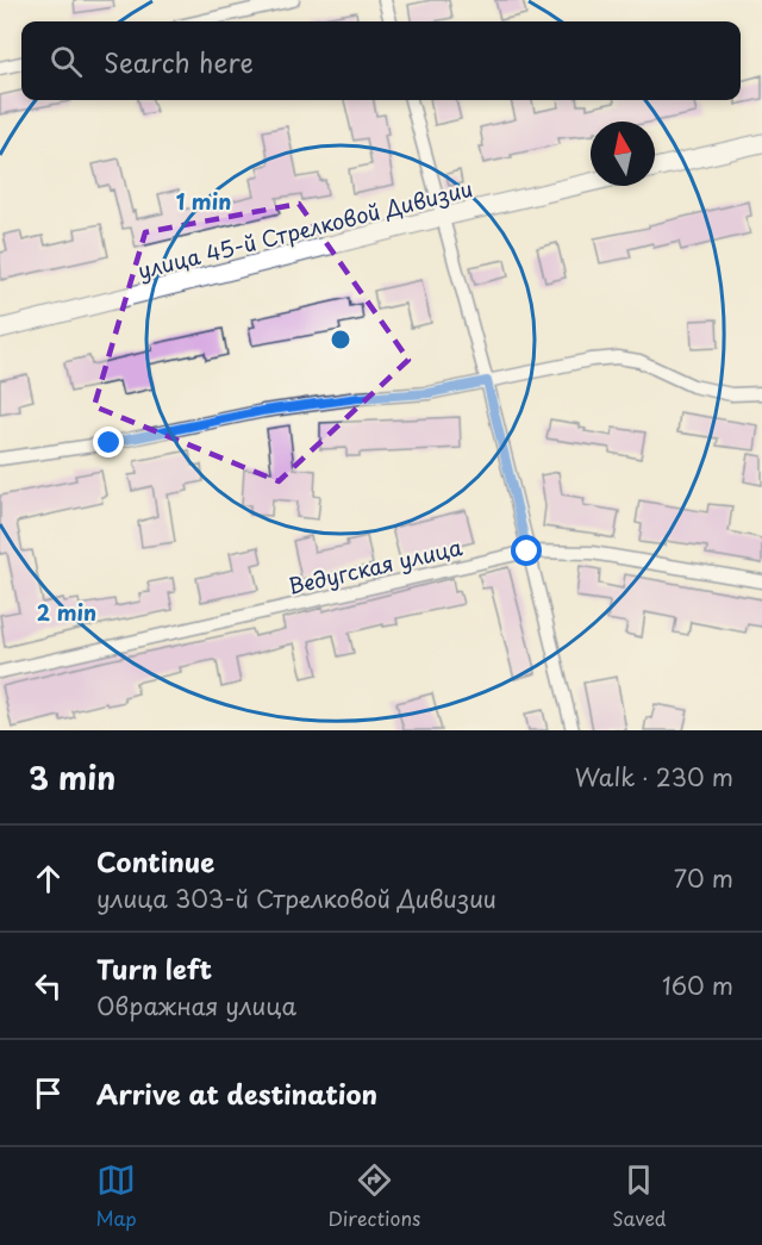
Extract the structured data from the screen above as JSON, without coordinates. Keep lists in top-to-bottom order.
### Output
{
  "streets": {
    "main road": ["улица 45-й Стрелковой Дивизии"],
    "street": ["Ведугская улица"]
  },
  "north": "top",
  "page": {
    "search": "Search here",
    "heading": ["3 min", "Walk · 230 m"],
    "list": [
      ["Continue", "улица 303-й Стрелковой Дивизии", "70 m"],
      ["Turn left", "Овражная улица", "160 m"],
      "Arrive at destination"
    ],
    "nav": ["Map", "Directions", "Saved"]
  },
  "rings": ["1 min", "2 min"]
}
